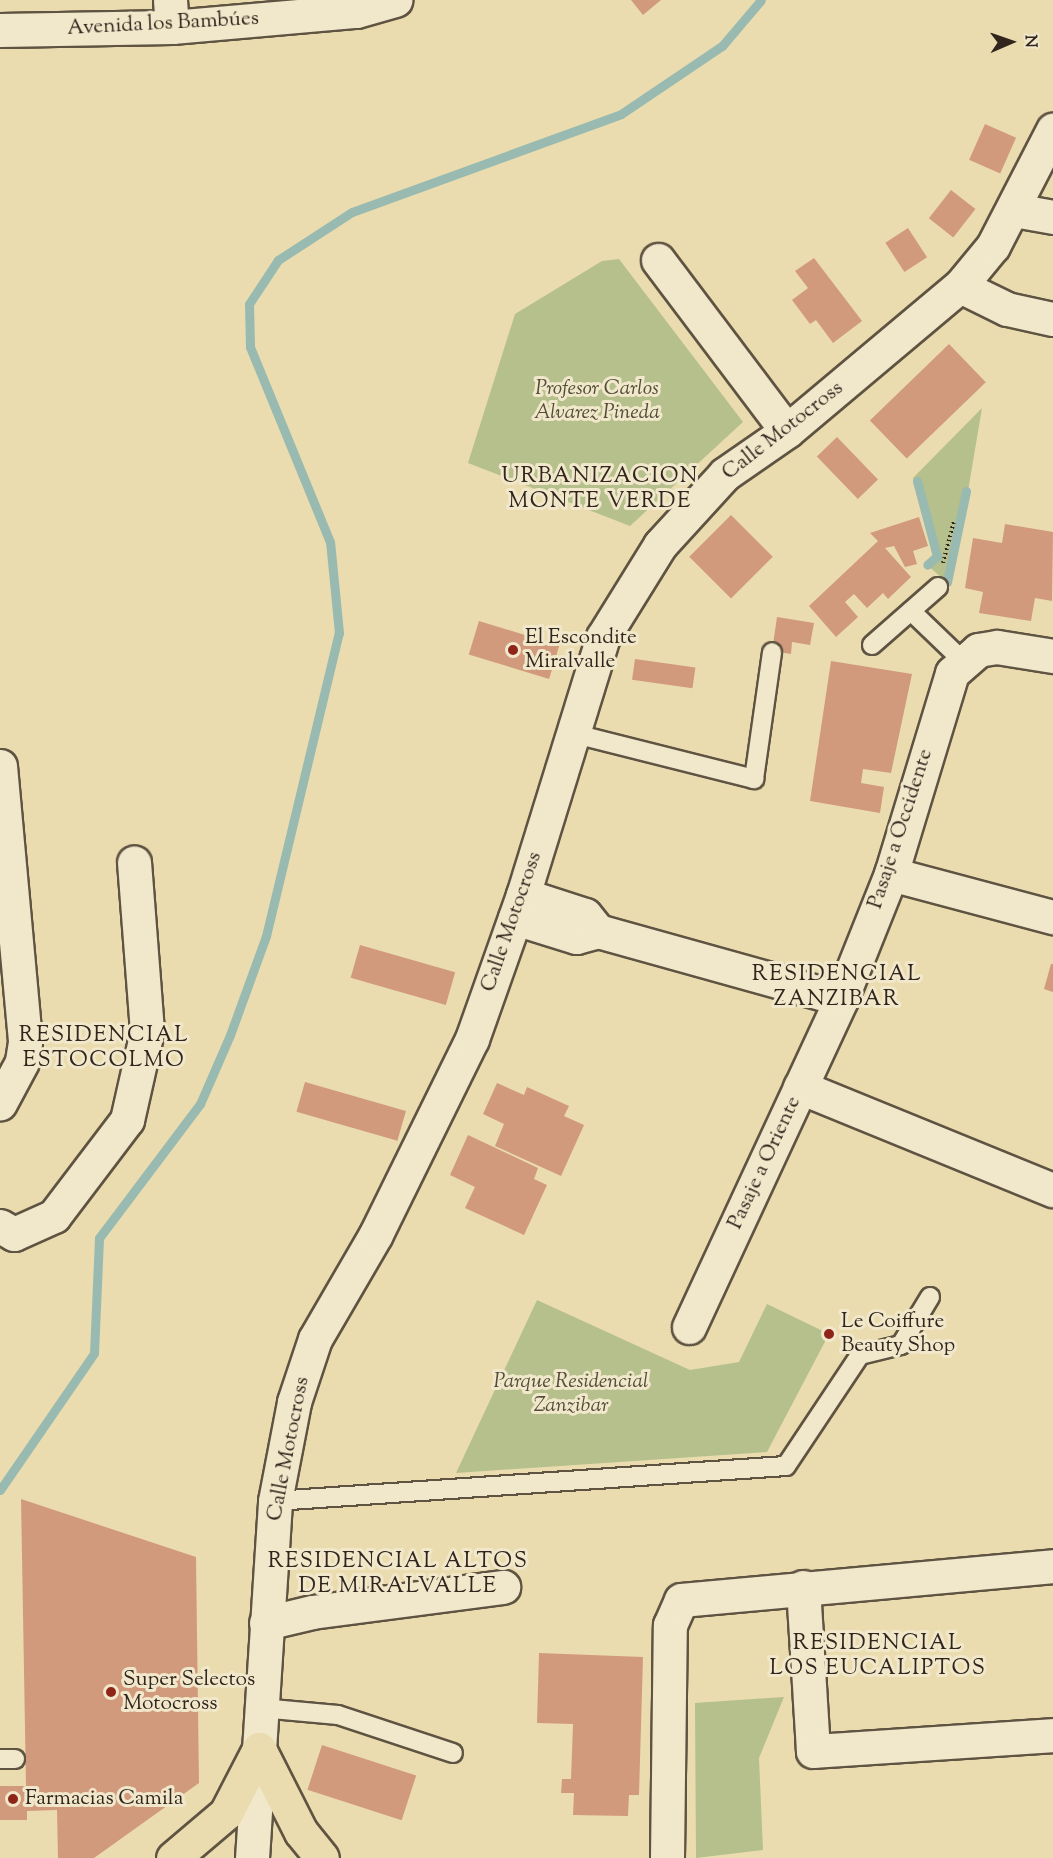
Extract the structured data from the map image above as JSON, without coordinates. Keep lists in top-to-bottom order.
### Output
{
  "streets": {
    "street": [
      "Avenida los Bambúes",
      "Calle Motocross",
      "Pasaje a Occidente",
      "Pasaje a Oriente"
    ]
  },
  "crossings": [
    ["Pasaje a Occidente", "Pasaje a Oriente"]
  ],
  "districts": [
    "URBANIZACION MONTE VERDE",
    "RESIDENCIAL ZANZIBAR",
    "RESIDENCIAL ESTOCOLMO",
    "RESIDENCIAL ALTOS DE MIRALVALLE",
    "RESIDENCIAL LOS EUCALIPTOS"
  ],
  "parks": ["Profesor Carlos Alvarez Pineda", "Parque Residencial Zanzibar"],
  "places": [
    "El Escondite Miralvalle",
    "Le Coiffure Beauty Shop",
    "Super Selectos Motocross",
    "Farmacias Camila"
  ],
  "north": "right"
}
